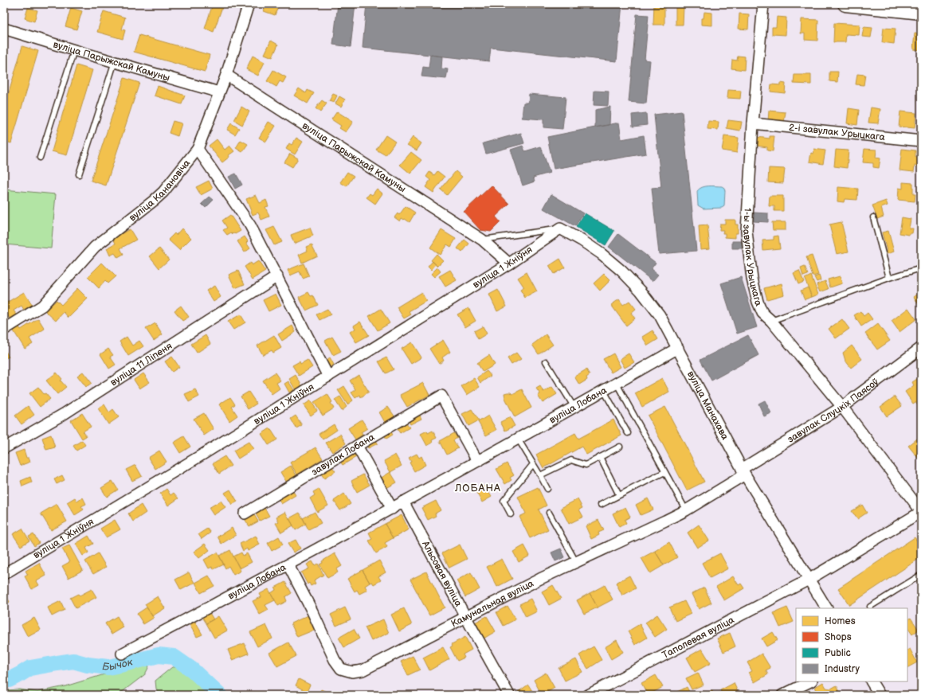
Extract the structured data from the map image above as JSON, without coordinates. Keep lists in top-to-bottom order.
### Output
{
  "streets": {
    "street": [
      "вуліца Парыжскай Камуны",
      "2-і завулак Урыцкага",
      "вуліца Канановіча",
      "1-ы завулак Урыцкага",
      "вуліца 1 Жніўня",
      "вуліца 11 Ліпеня",
      "вуліца Лобана",
      "вуліца Манахава",
      "завулак Слуцкіх Паясоў",
      "завулак Лобана",
      "Альсовая вуліца",
      "Камунальная вуліца",
      "Таполевая вуліца"
    ]
  },
  "crossings": [
    ["вуліца Парыжскай Камуны", "вуліца Канановіча"],
    ["вуліца Парыжскай Камуны", "вуліца 1 Жніўня"],
    ["2-і завулак Урыцкага", "1-ы завулак Урыцкага"],
    ["1-ы завулак Урыцкага", "завулак Слуцкіх Паясоў"],
    ["1-ы завулак Урыцкага", "Таполевая вуліца"],
    ["вуліца 1 Жніўня", "вуліца Манахава"],
    ["вуліца Лобана", "вуліца Манахава"],
    ["вуліца Лобана", "завулак Лобана"],
    ["вуліца Лобана", "Альсовая вуліца"],
    ["вуліца Лобана", "Камунальная вуліца"],
    ["вуліца Манахава", "завулак Слуцкіх Паясоў"],
    ["вуліца Манахава", "Камунальная вуліца"],
    ["вуліца Манахава", "Таполевая вуліца"],
    ["завулак Слуцкіх Паясоў", "Камунальная вуліца"],
    ["Альсовая вуліца", "Камунальная вуліца"]
  ],
  "districts": ["ЛОБАНА"],
  "water": ["Бычок"],
  "legend": [
    "Homes",
    "Shops",
    "Public",
    "Industry"
  ]
}
